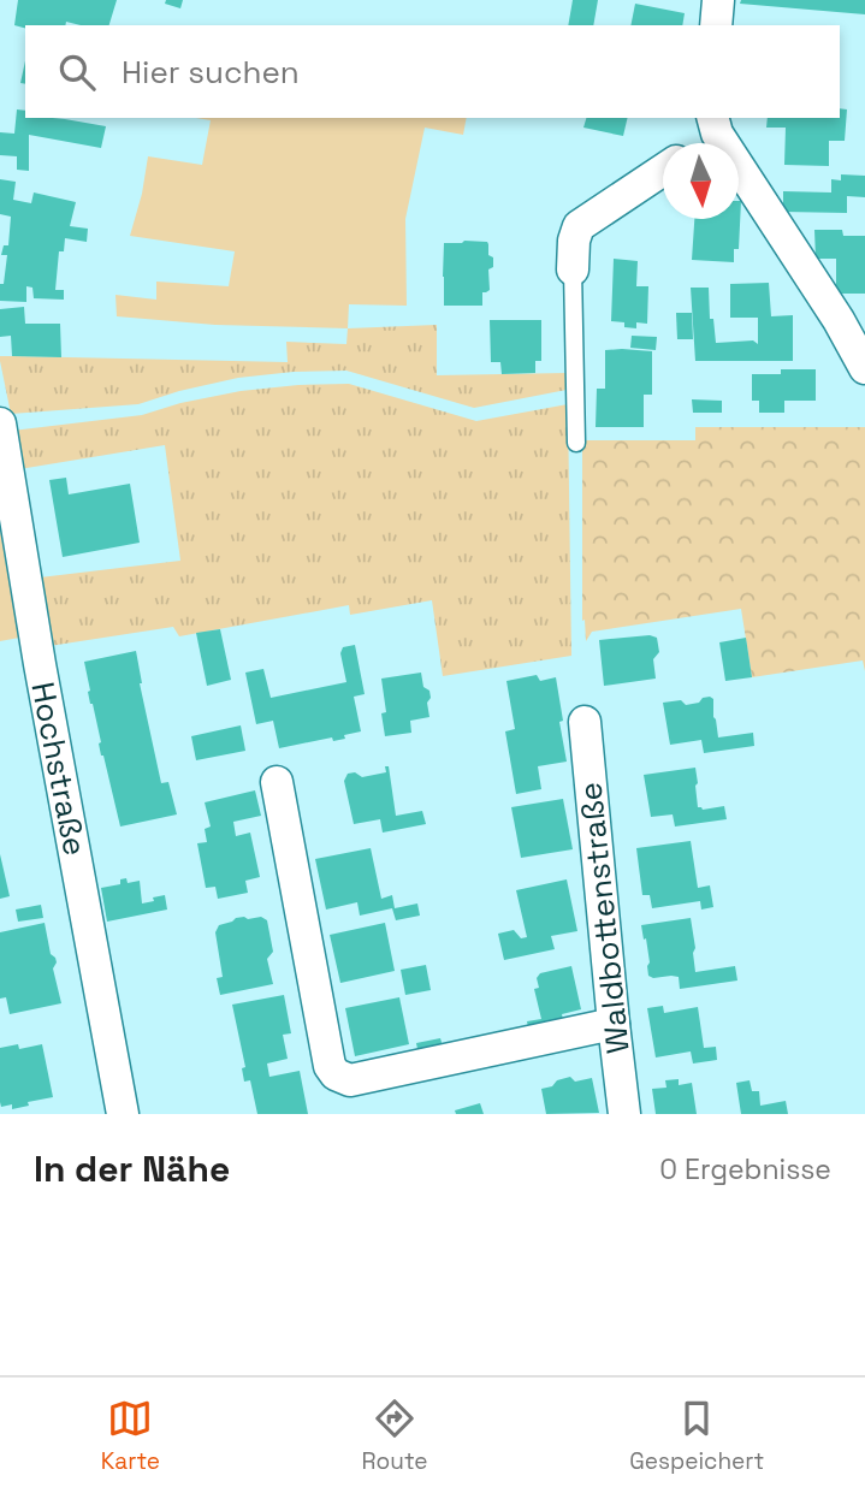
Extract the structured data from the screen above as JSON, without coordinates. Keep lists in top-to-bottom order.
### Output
{
  "streets": {
    "street": ["Hochstraße", "Waldbottenstraße"]
  },
  "north": "bottom",
  "page": {
    "search": "Hier suchen",
    "heading": ["In der Nähe", "0 Ergebnisse"],
    "nav": ["Karte", "Route", "Gespeichert"]
  }
}
